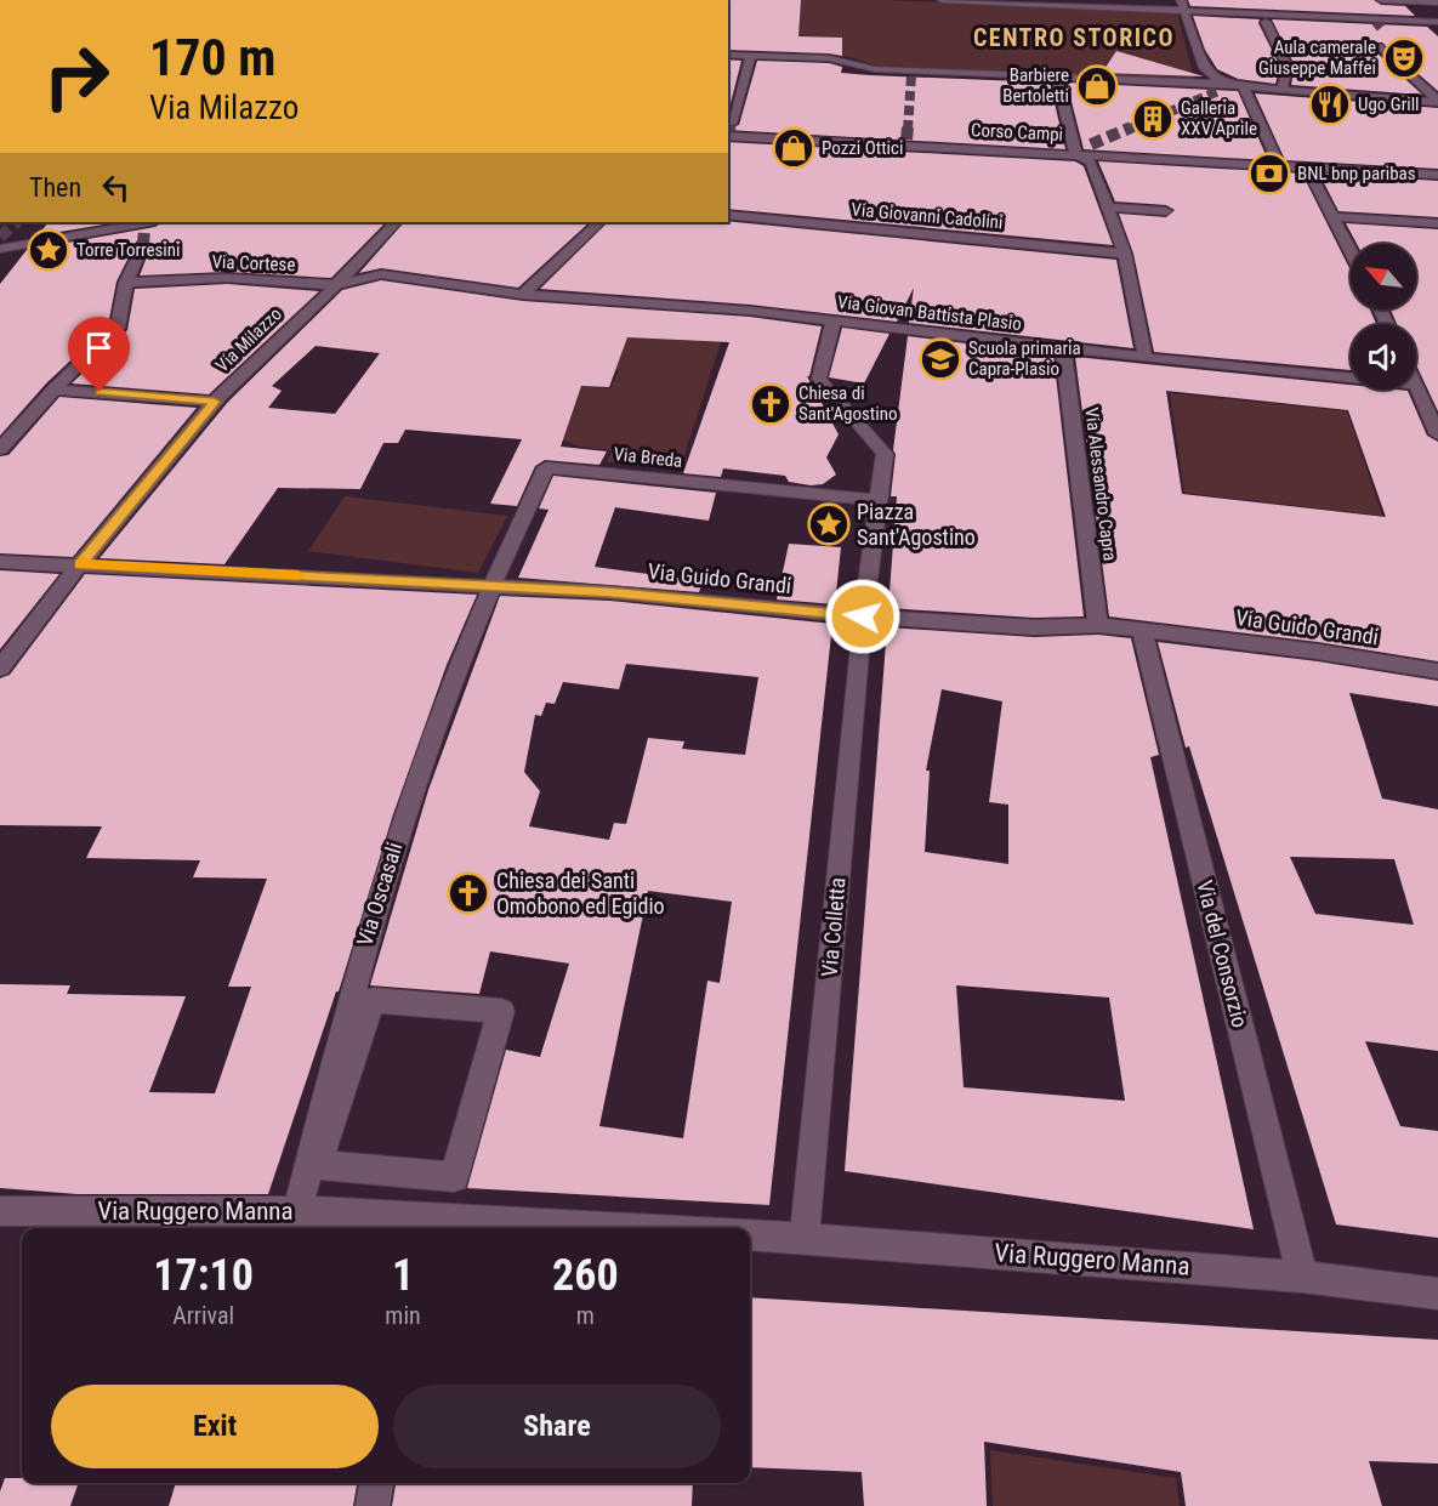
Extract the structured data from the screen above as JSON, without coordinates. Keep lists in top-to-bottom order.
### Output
{
  "streets": {
    "street": [
      "Corso Campi",
      "Via Giovanni Cadolini",
      "Via Cortese",
      "Via Giovan Battista Plasio",
      "Via Milazzo",
      "Via Breda",
      "Via Alessandro Capra",
      "Via Guido Grandi",
      "Via Oscasali",
      "Via Colletta",
      "Via del Consorzio",
      "Via Ruggero Manna"
    ]
  },
  "crossings": [
    ["Via Cortese", "Via Giovan Battista Plasio"],
    ["Via Cortese", "Via Milazzo"],
    ["Via Giovan Battista Plasio", "Via Milazzo"],
    ["Via Giovan Battista Plasio", "Via Alessandro Capra"],
    ["Via Milazzo", "Via Guido Grandi"],
    ["Via Breda", "Via Guido Grandi"],
    ["Via Breda", "Via Oscasali"],
    ["Via Alessandro Capra", "Via Guido Grandi"],
    ["Via Guido Grandi", "Via Oscasali"],
    ["Via Guido Grandi", "Via Colletta"],
    ["Via Guido Grandi", "Via del Consorzio"],
    ["Via Oscasali", "Via Ruggero Manna"],
    ["Via Colletta", "Via Ruggero Manna"],
    ["Via del Consorzio", "Via Ruggero Manna"]
  ],
  "districts": ["CENTRO STORICO"],
  "places": {
    "theatre": ["Aula camerale Giuseppe Maffei"],
    "shop": ["Barbiere Bertoletti", "Pozzi Ottici"],
    "restaurant": ["Ugo Grill"],
    "building": ["Galleria XXV Aprile"],
    "bank": ["BNL bnp paribas"],
    "place": ["Torre Torresini", "Piazza Sant'Agostino"],
    "school or university": ["Scuola primaria Capra-Plasio"],
    "church": ["Chiesa di Sant'Agostino", "Chiesa dei Santi Omobono ed Egidio"]
  },
  "north": "top left",
  "page": {
    "turn": ["170 m", "Via Milazzo"],
    "then": "Then",
    "eta": [
      "17:10",
      "Arrival",
      "1",
      "min",
      "260",
      "m"
    ],
    "buttons": ["Exit", "Share"]
  }
}
